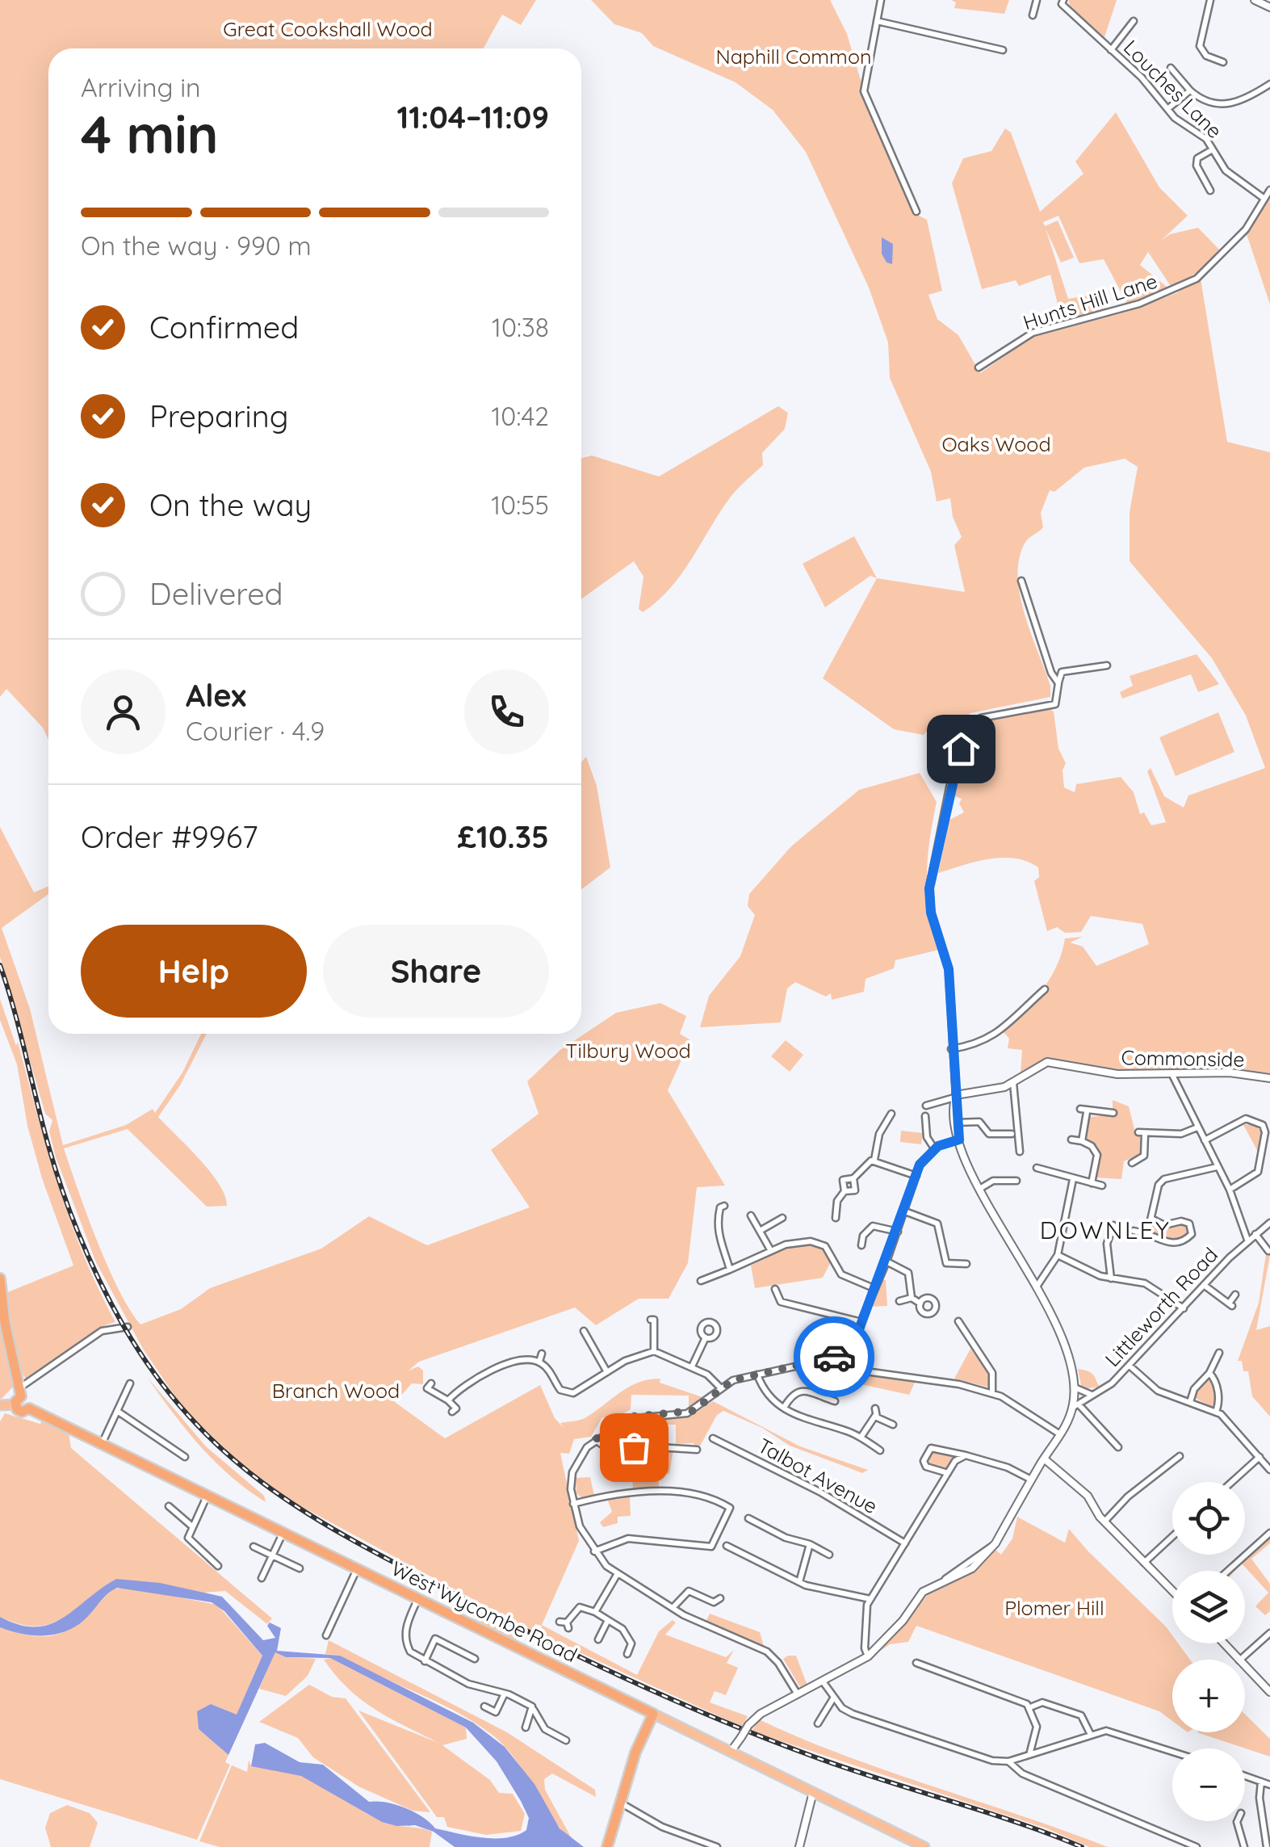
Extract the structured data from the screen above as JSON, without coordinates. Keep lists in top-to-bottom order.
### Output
{
  "streets": {
    "highway": ["West Wycombe Road"],
    "street": [
      "Louches Lane",
      "Hunts Hill Lane",
      "Commonside",
      "Littleworth Road",
      "Talbot Avenue"
    ]
  },
  "crossings": [
    ["Louches Lane", "Hunts Hill Lane"]
  ],
  "districts": ["DOWNLEY"],
  "parks": [
    "Great Cookshall Wood",
    "Naphill Common",
    "Oaks Wood",
    "Tilbury Wood",
    "Branch Wood",
    "Plomer Hill"
  ],
  "page": {
    "heading": ["4 min", "Arriving in", "11:04–11:09"],
    "panel": [
      "Alex",
      "Courier · 4.9",
      "Order #9967",
      "£10.35"
    ],
    "bar": "On the way · 990 m",
    "list": [
      ["Confirmed", "10:38"],
      ["Preparing", "10:42"],
      ["On the way", "10:55"],
      "Delivered"
    ],
    "buttons": ["Help", "Share"],
    "map_buttons": ["+", "−"]
  }
}
